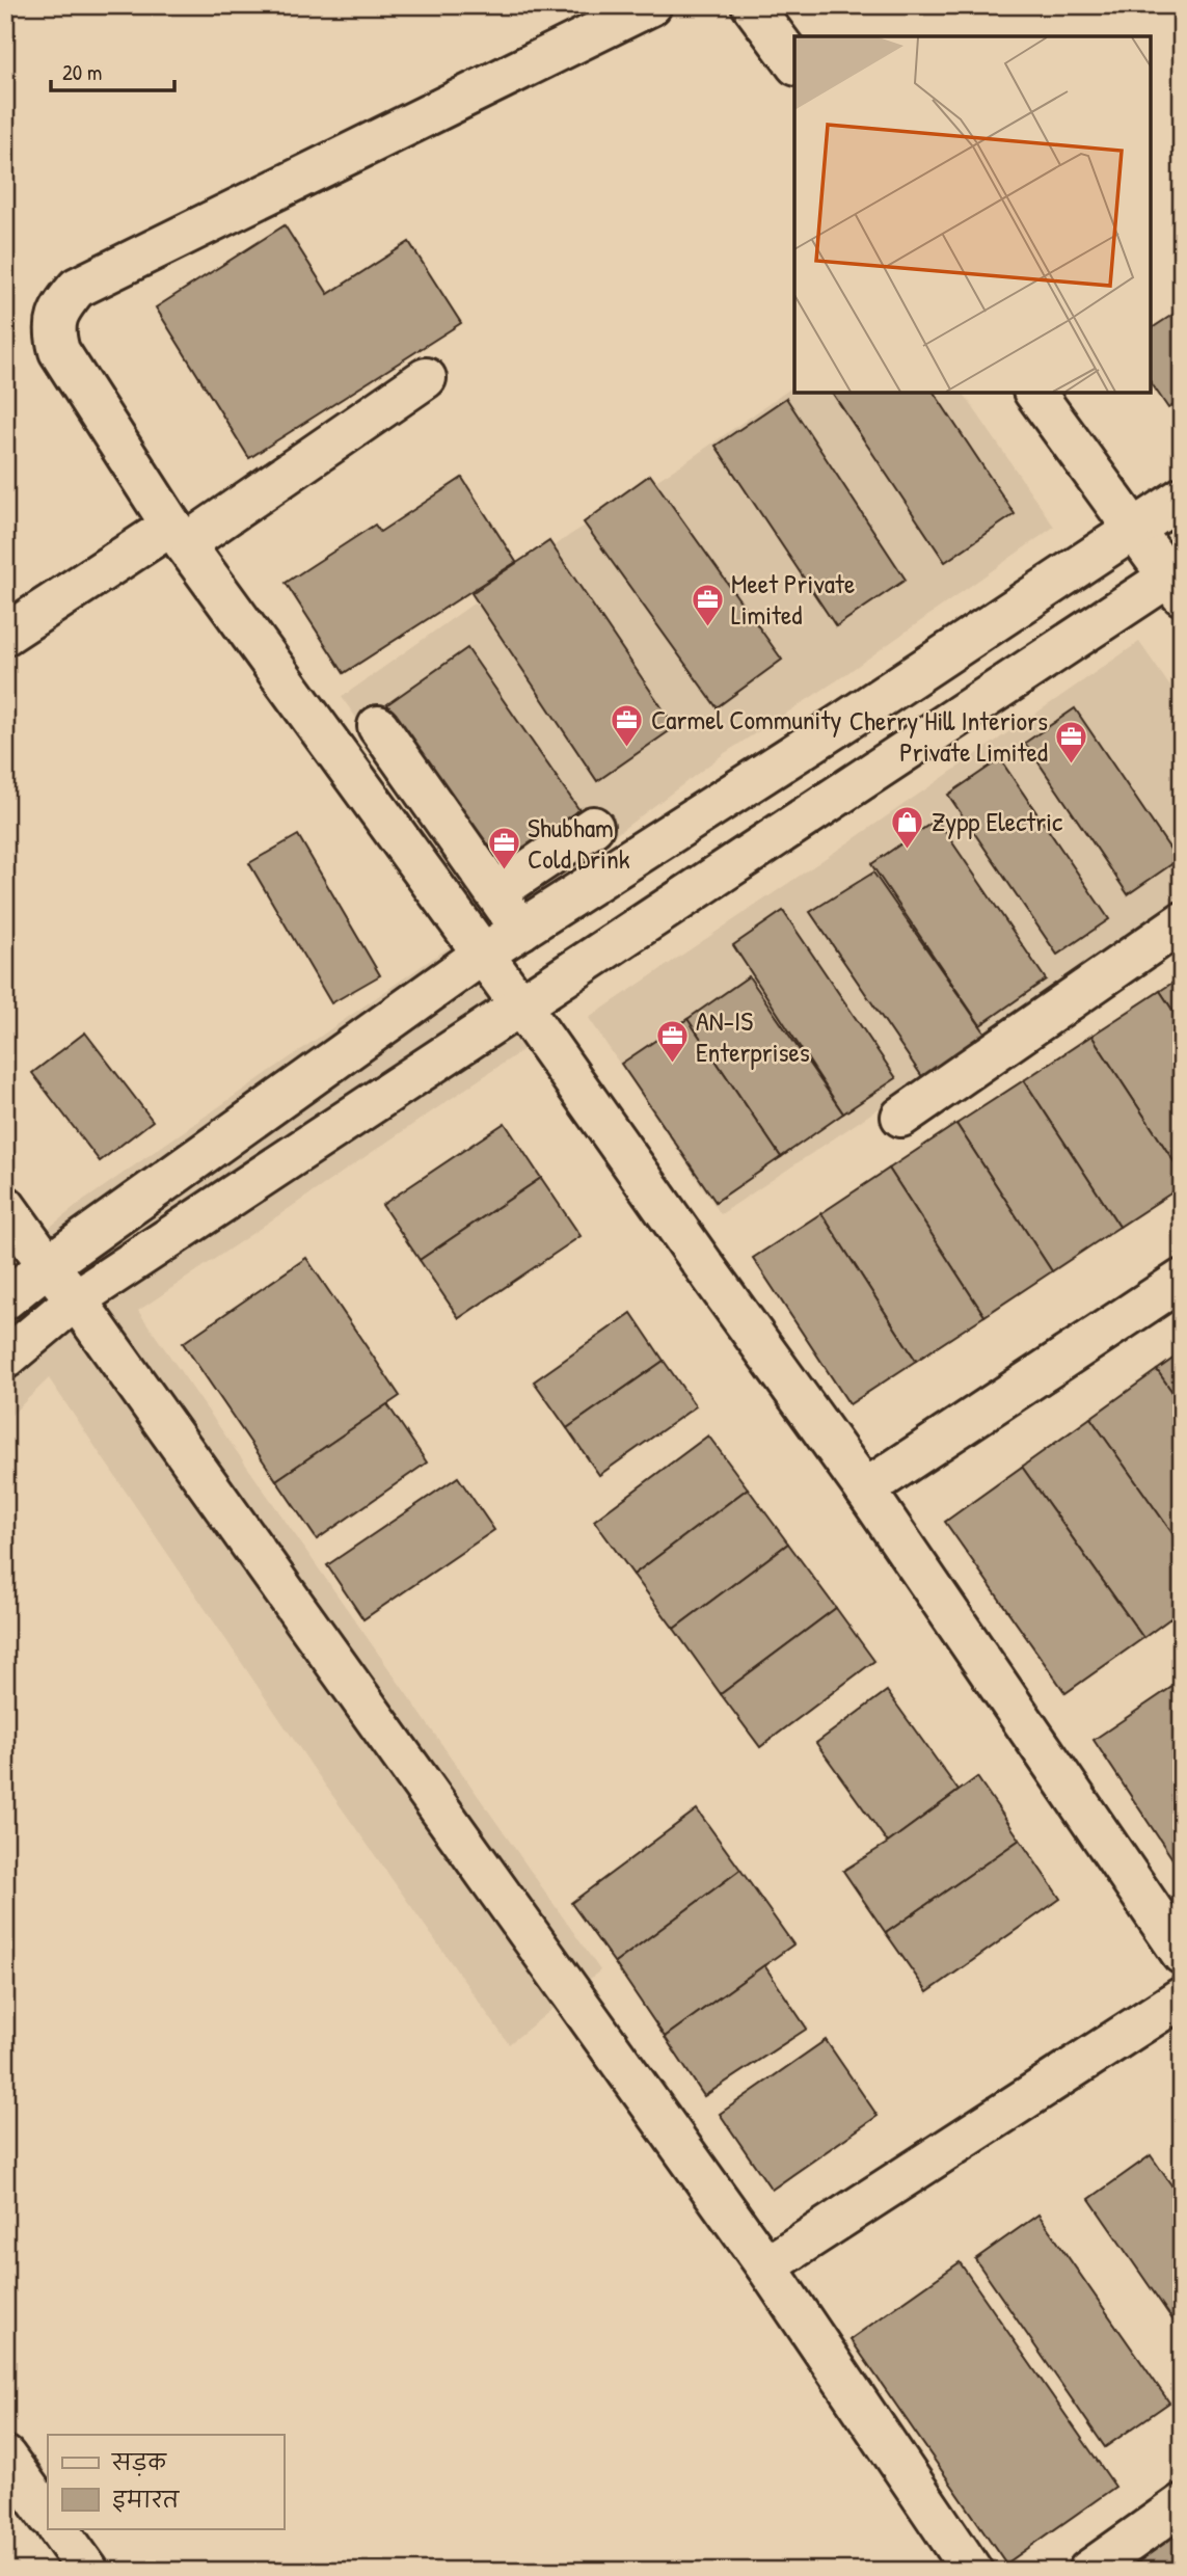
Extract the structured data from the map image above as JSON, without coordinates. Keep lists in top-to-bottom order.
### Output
{
  "places": {
    "office": [
      "Meet Private Limited",
      "Carmel Community",
      "Cherry Hill Interiors Private Limited",
      "Shubham Cold Drink",
      "AN-IS Enterprises"
    ],
    "shop": ["Zypp Electric"]
  },
  "legend": ["सड़क", "इमारत"],
  "scale_bar": "20 m"
}
